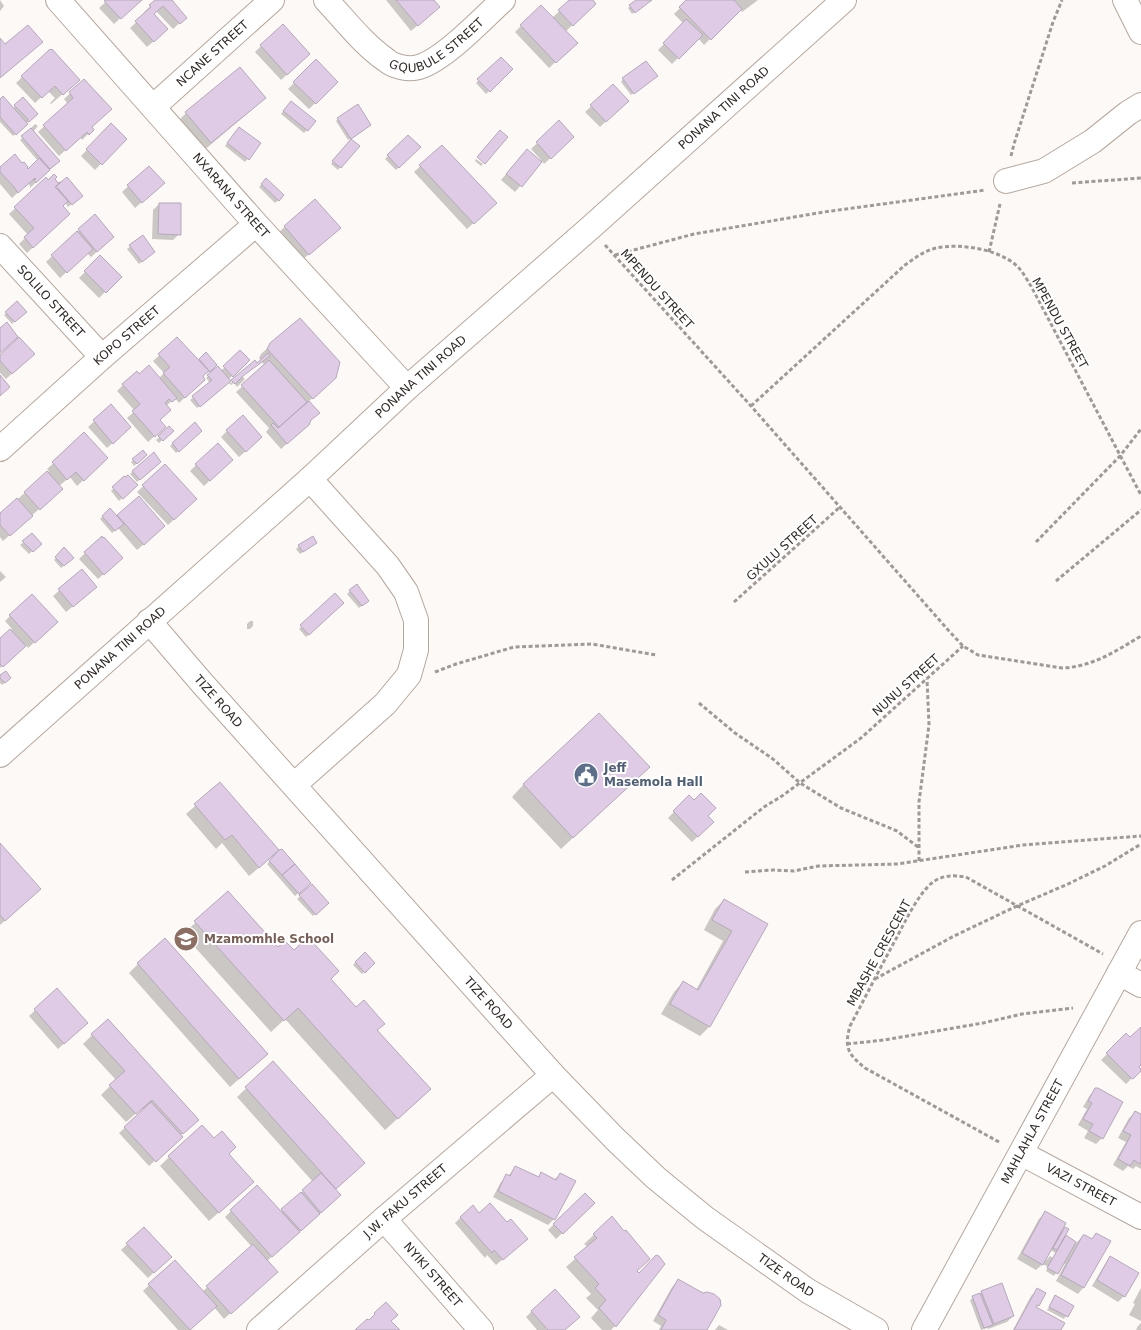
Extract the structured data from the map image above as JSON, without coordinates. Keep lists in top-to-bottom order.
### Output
{
  "streets": {
    "street": [
      "GQUBULE STREET",
      "NCANE STREET",
      "PONANA TINI ROAD",
      "NXARANA STREET",
      "SOLILO STREET",
      "KOPO STREET",
      "TIZE ROAD",
      "MAHLAHLA STREET",
      "VAZI STREET",
      "J.W. FAKU STREET",
      "NYIKI STREET"
    ],
    "path": [
      "MPENDU STREET",
      "GXULU STREET",
      "NUNU STREET",
      "MBASHE CRESCENT"
    ]
  },
  "crossings": [
    ["NCANE STREET", "NXARANA STREET"],
    ["PONANA TINI ROAD", "NXARANA STREET"],
    ["PONANA TINI ROAD", "MPENDU STREET"],
    ["PONANA TINI ROAD", "TIZE ROAD"],
    ["NXARANA STREET", "KOPO STREET"],
    ["MPENDU STREET", "GXULU STREET"],
    ["MPENDU STREET", "NUNU STREET"],
    ["SOLILO STREET", "KOPO STREET"],
    ["TIZE ROAD", "J.W. FAKU STREET"],
    ["MBASHE CRESCENT", "MAHLAHLA STREET"],
    ["MAHLAHLA STREET", "VAZI STREET"],
    ["J.W. FAKU STREET", "NYIKI STREET"]
  ],
  "places": {
    "public building": ["Jeff Masemola Hall"],
    "school or university": ["Mzamomhle School"]
  }
}
